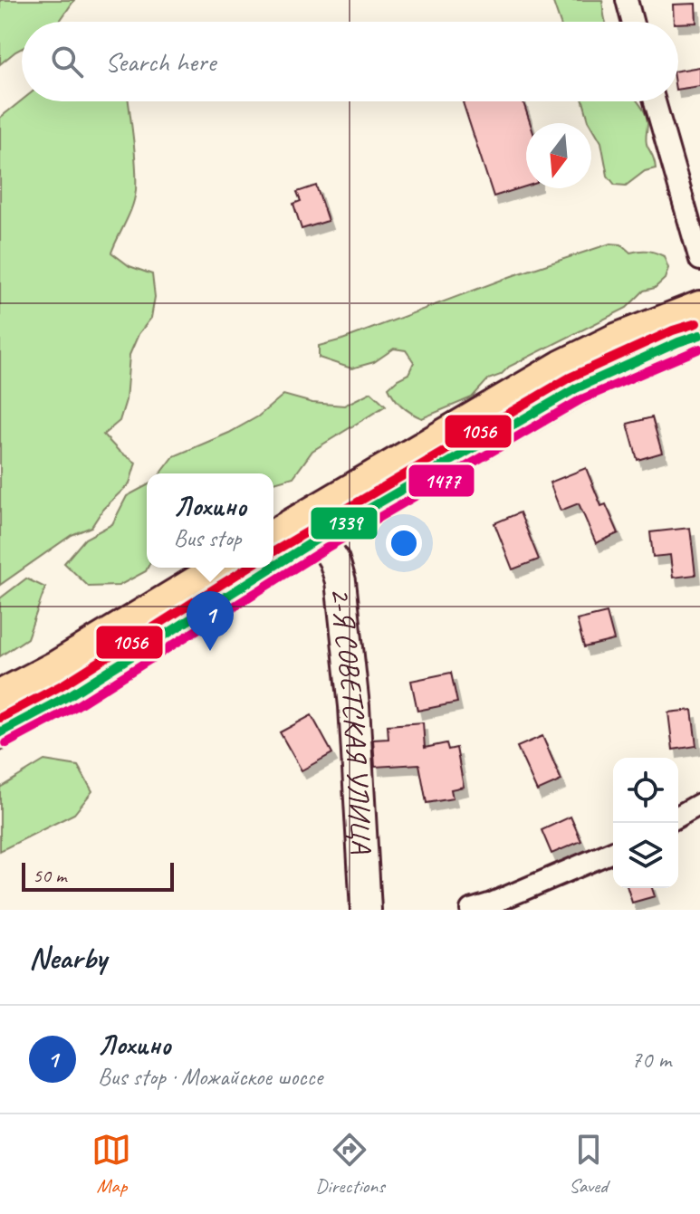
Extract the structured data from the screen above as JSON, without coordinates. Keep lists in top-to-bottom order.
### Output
{
  "streets": {
    "street": ["2-Я СОВЕТСКАЯ УЛИЦА"]
  },
  "lines": ["transit line 1056", "transit line 1339", "transit line 1477"],
  "scale_bar": "50 m",
  "north": "bottom",
  "page": {
    "search": "Search here",
    "popup": ["Лохино", "Bus stop"],
    "pins": "1",
    "scale": "50 m",
    "heading": "Nearby",
    "list": [
      {
        "mark": "1",
        "name": "Лохино",
        "note": "Bus stop · Можайское шоссе",
        "value": "70 m"
      }
    ],
    "nav": ["Map", "Directions", "Saved"]
  }
}
